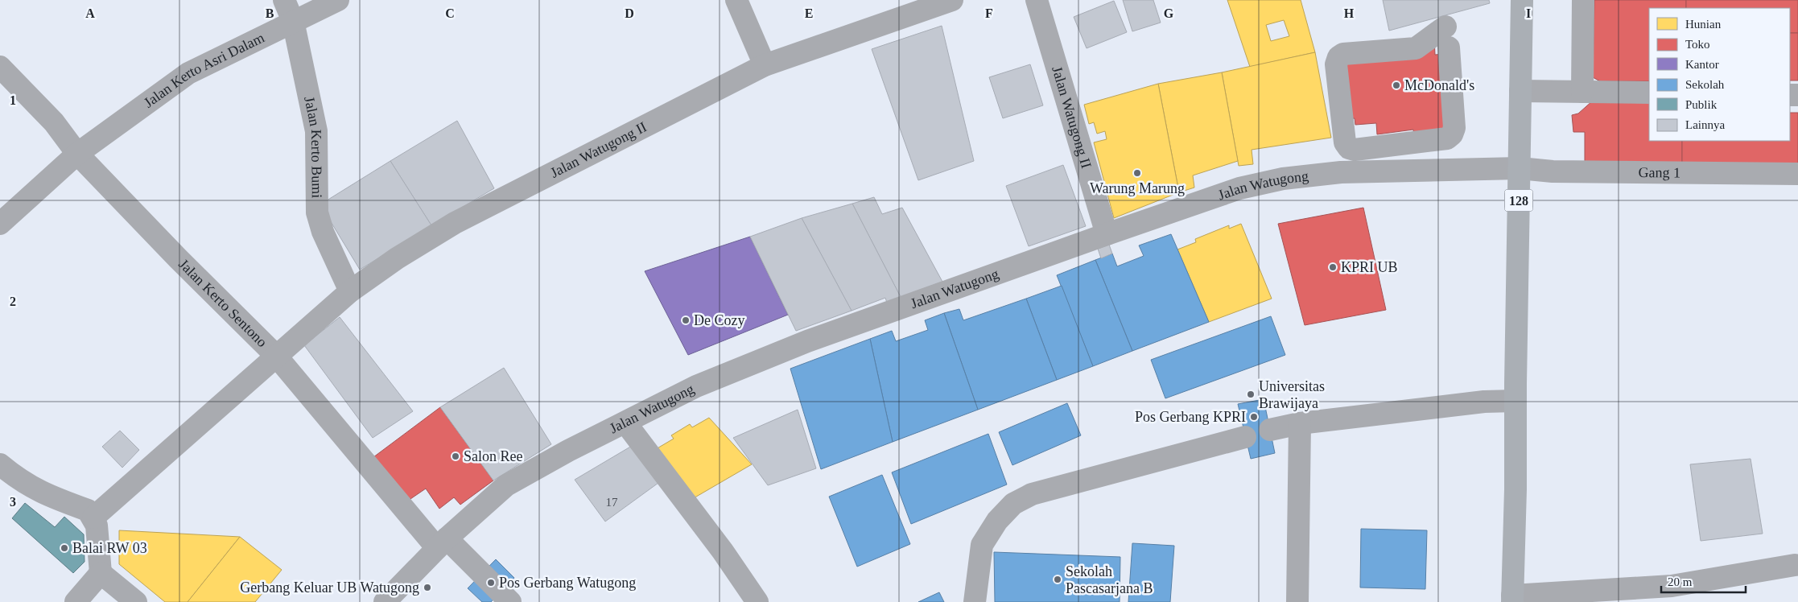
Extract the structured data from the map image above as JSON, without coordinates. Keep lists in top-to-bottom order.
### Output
{
  "streets": {
    "main road": ["128"],
    "street": [
      "Jalan Kerto Asri Dalam",
      "Jalan Watugong II",
      "Jalan Kerto Bumi",
      "Gang 1",
      "Jalan Watugong",
      "Jalan Kerto Sentono"
    ]
  },
  "crossings": [
    ["Jalan Kerto Asri Dalam", "Jalan Kerto Bumi"],
    ["Jalan Kerto Asri Dalam", "Jalan Kerto Sentono"],
    ["Jalan Watugong II", "Jalan Kerto Bumi"],
    ["Jalan Watugong II", "Jalan Watugong"],
    ["Jalan Watugong II", "Jalan Kerto Sentono"],
    ["Gang 1", "Jalan Watugong"],
    ["Gang 1", "128"],
    ["Jalan Watugong", "128"],
    ["Jalan Watugong", "Jalan Kerto Sentono"]
  ],
  "places": [
    "McDonald's",
    "Warung Marung",
    "KPRI UB",
    "De Cozy",
    "Universitas Brawijaya",
    "Pos Gerbang KPRI",
    "Salon Ree",
    "Balai RW 03",
    "Sekolah Pascasarjana B",
    "Pos Gerbang Watugong",
    "Gerbang Keluar UB Watugong"
  ],
  "house_numbers": ["17"],
  "legend": [
    "Hunian",
    "Toko",
    "Kantor",
    "Sekolah",
    "Publik",
    "Lainnya"
  ],
  "scale_bar": "20 m",
  "grid": {
    "columns": [
      "A",
      "B",
      "C",
      "D",
      "E",
      "F",
      "G",
      "H",
      "I"
    ],
    "rows": ["1", "2", "3"]
  }
}
